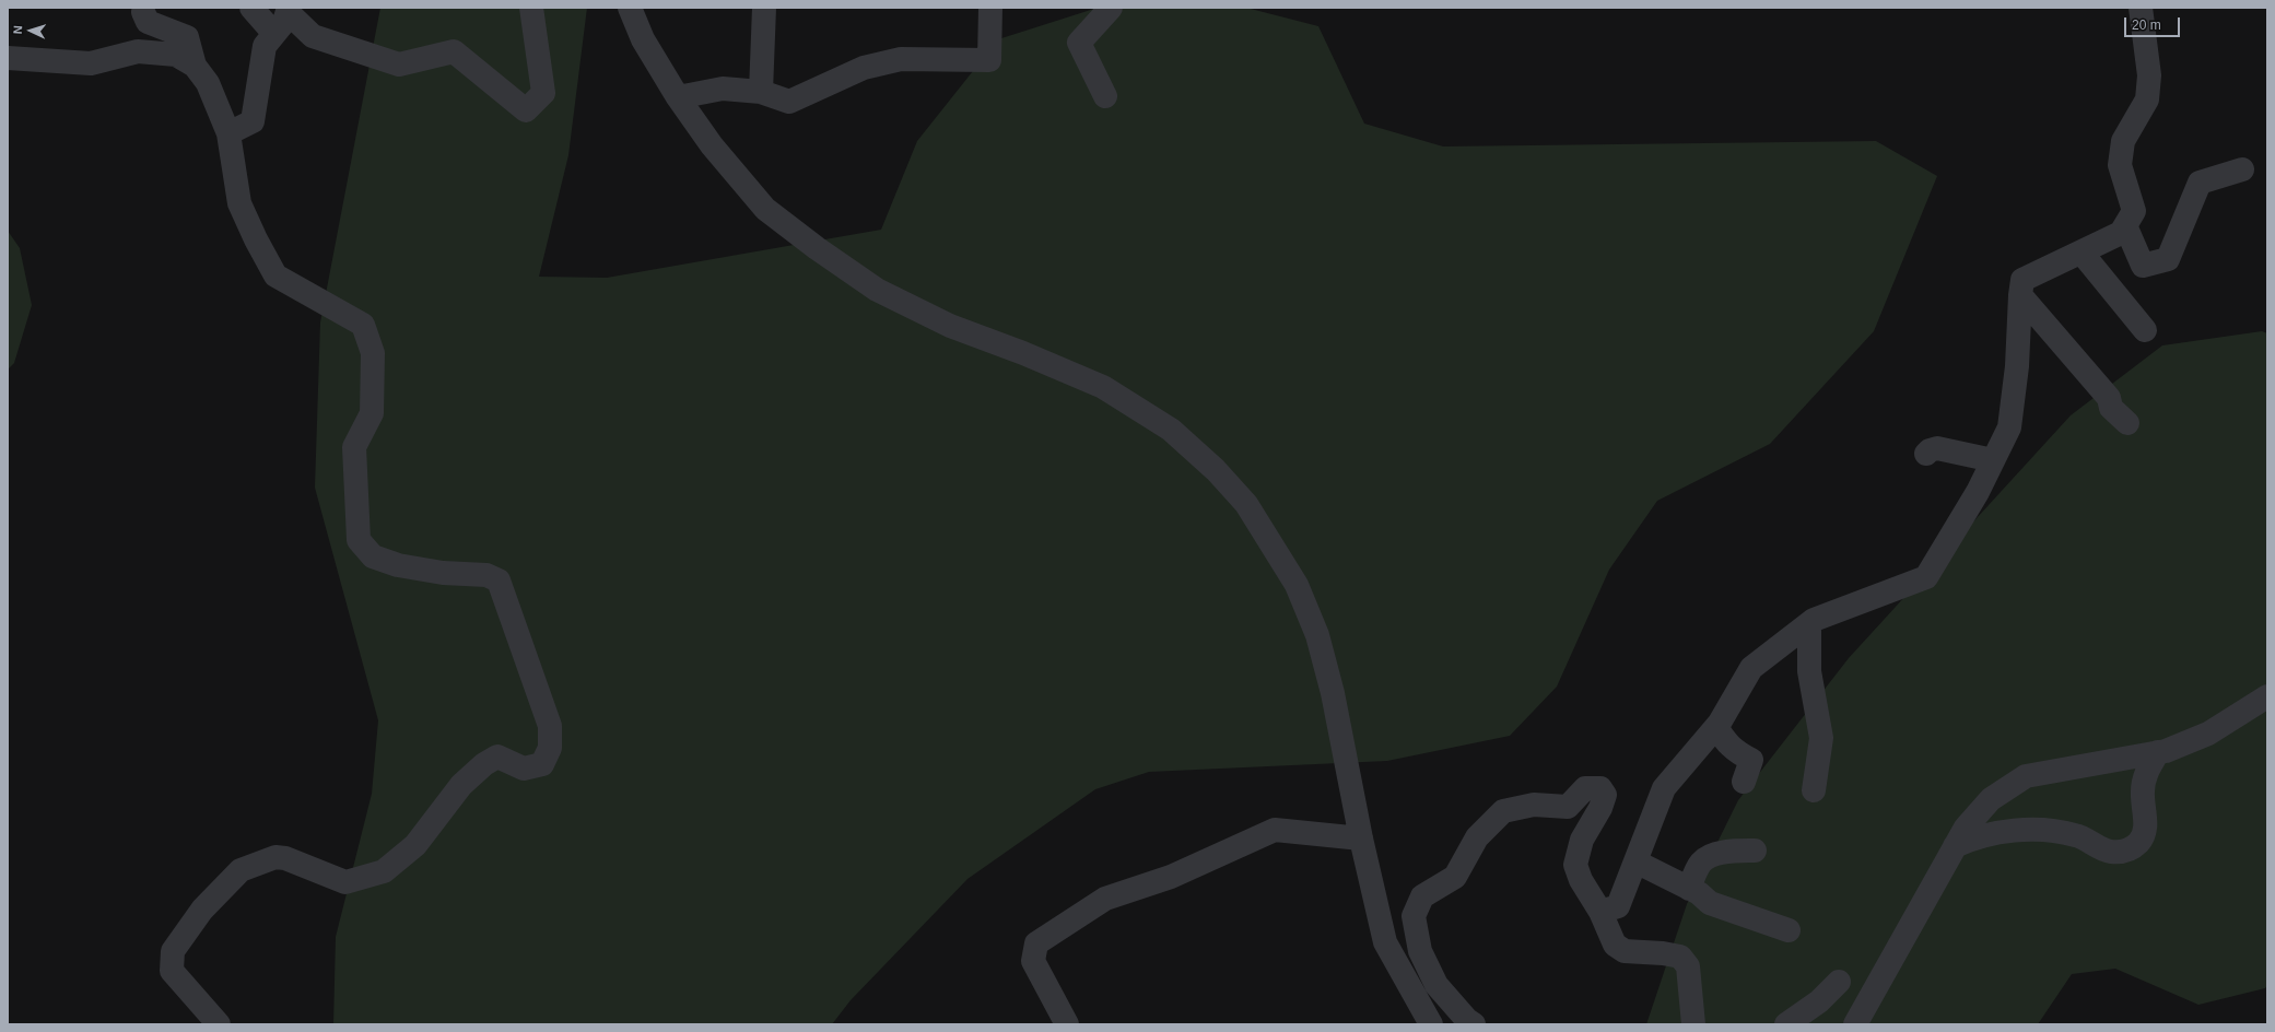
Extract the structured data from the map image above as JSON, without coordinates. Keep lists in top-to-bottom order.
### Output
{
  "scale_bar": "20 m",
  "north": "left"
}
